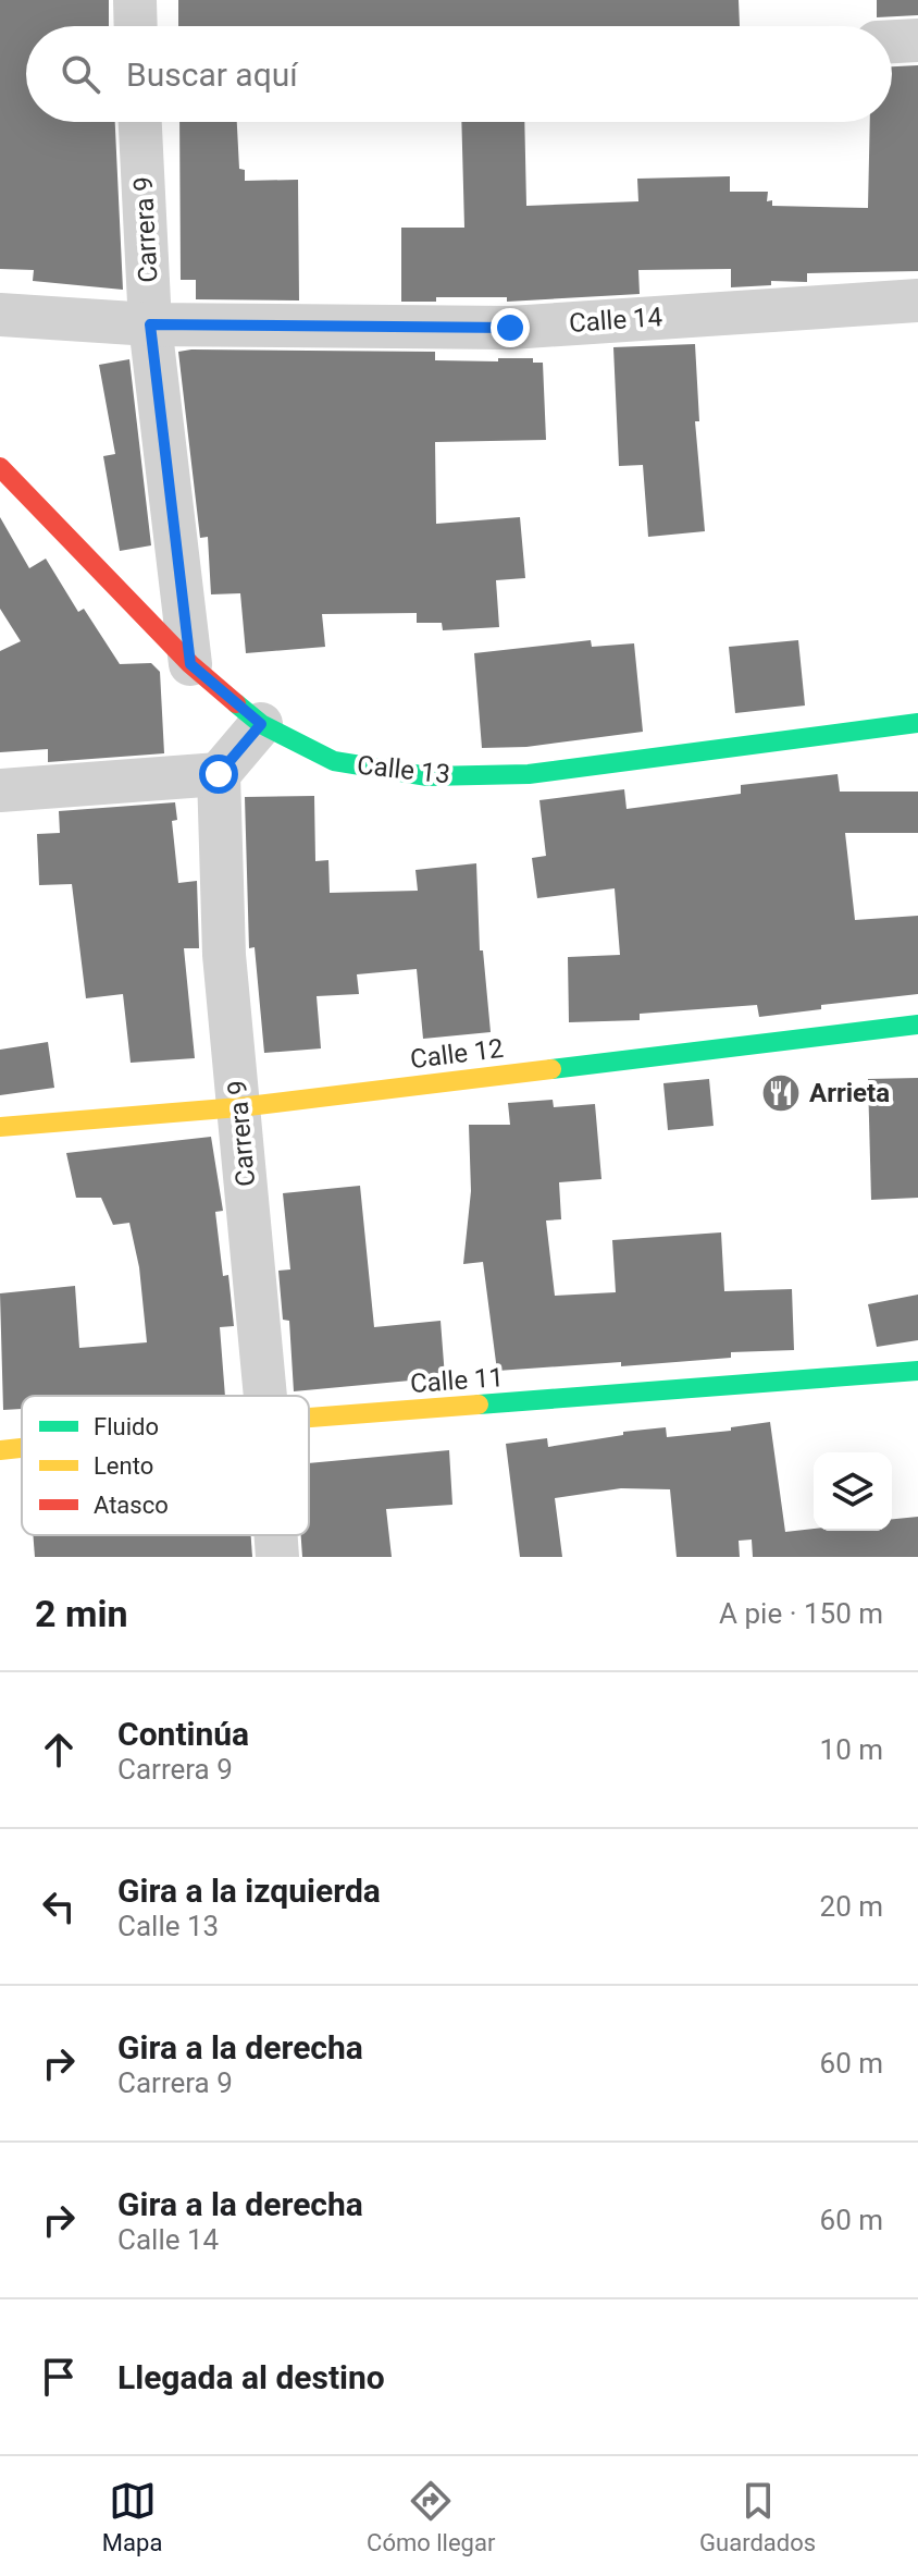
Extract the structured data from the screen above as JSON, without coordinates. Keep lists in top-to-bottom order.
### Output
{
  "streets": {
    "street": [
      "Carrera 9",
      "Calle 14",
      "Calle 13",
      "Calle 12",
      "Calle 11"
    ]
  },
  "crossings": [
    ["Carrera 9", "Calle 14"],
    ["Carrera 9", "Calle 13"],
    ["Carrera 9", "Calle 12"]
  ],
  "places": {
    "restaurant": ["Arrieta"]
  },
  "legend": ["Fluido", "Lento", "Atasco"],
  "page": {
    "search": "Buscar aquí",
    "heading": ["2 min", "A pie · 150 m"],
    "list": [
      ["Continúa", "Carrera 9", "10 m"],
      ["Gira a la izquierda", "Calle 13", "20 m"],
      ["Gira a la derecha", "Carrera 9", "60 m"],
      ["Gira a la derecha", "Calle 14", "60 m"],
      "Llegada al destino"
    ],
    "nav": ["Mapa", "Cómo llegar", "Guardados"]
  }
}
